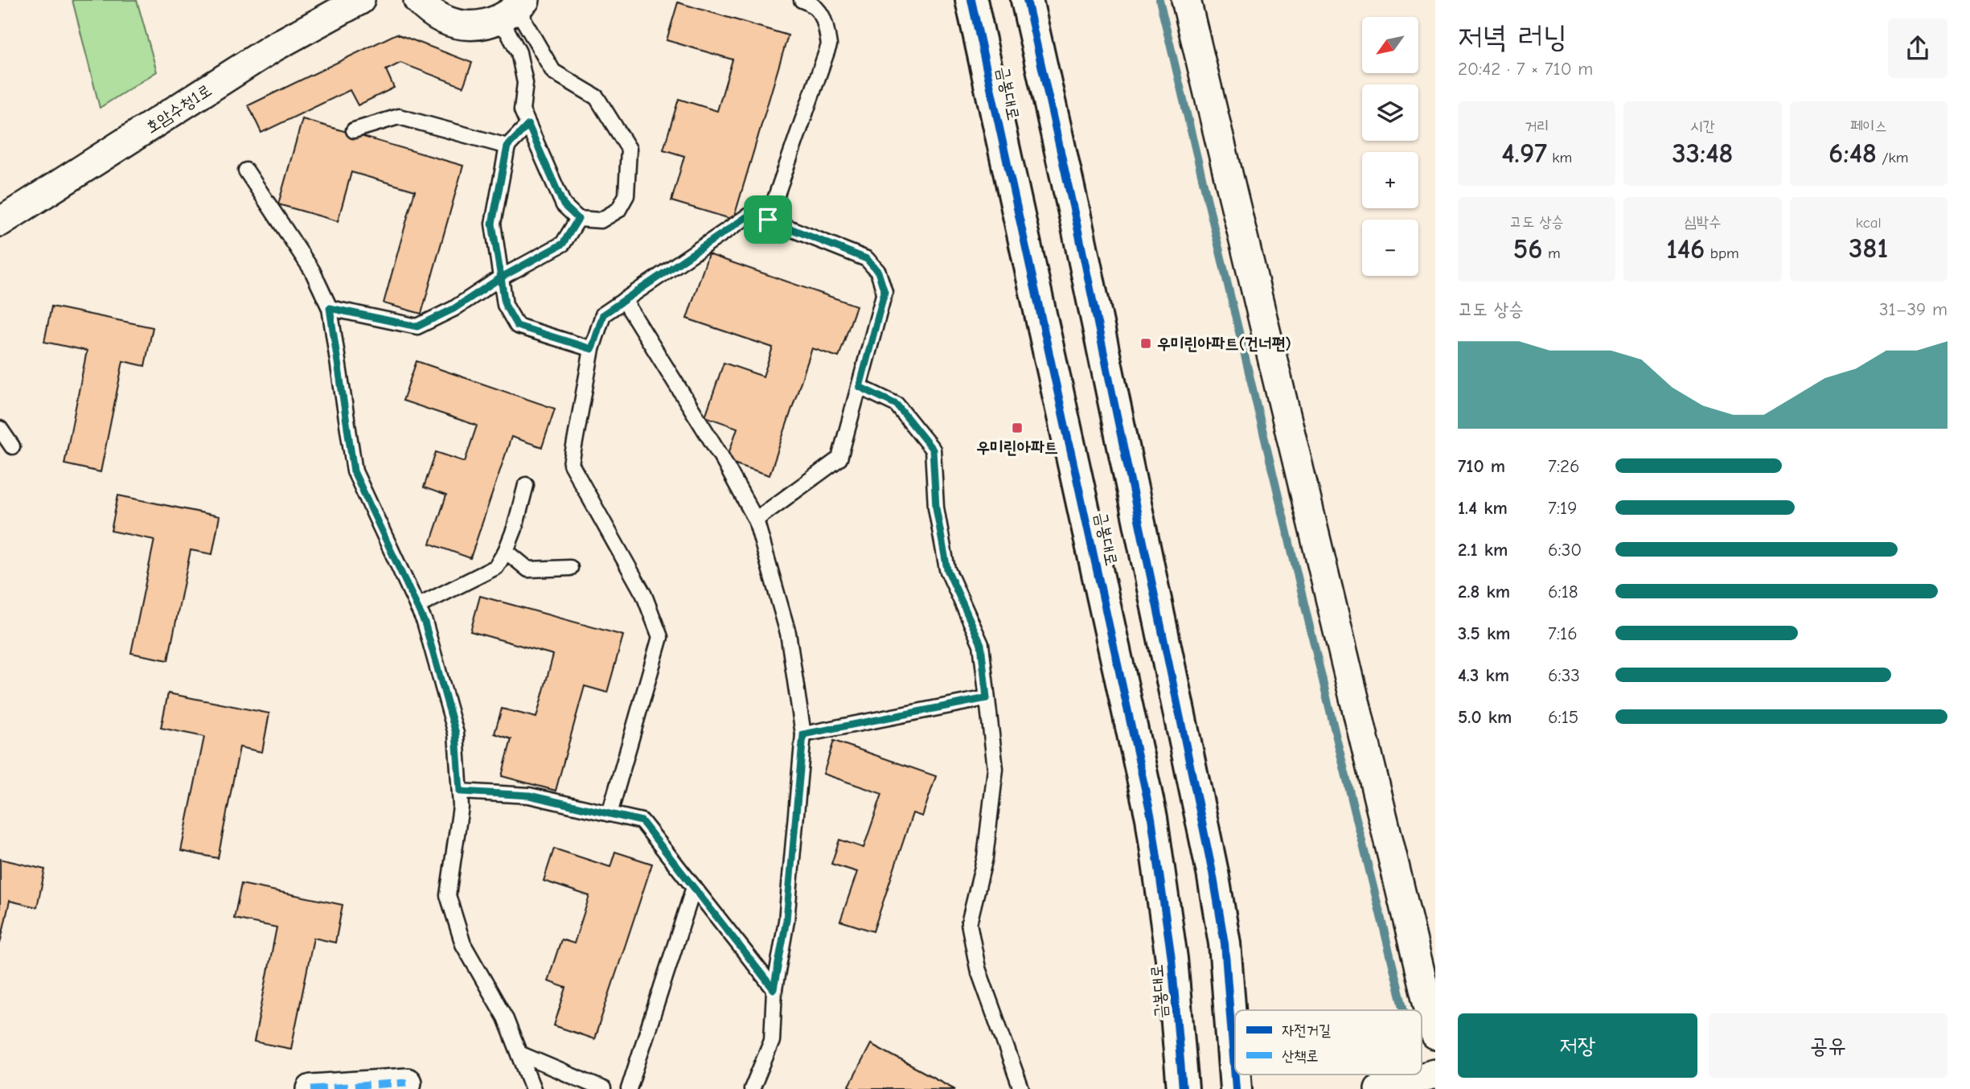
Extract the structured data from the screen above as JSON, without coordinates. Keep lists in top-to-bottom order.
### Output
{
  "streets": {
    "street": ["금봉대로", "호암수청1로"]
  },
  "places": {
    "transit": ["우미린아파트(건너편)", "우미린아파트"]
  },
  "legend": ["자전거길", "산책로"],
  "north": "bottom left",
  "page": {
    "heading": ["저녁 러닝", "20:42 · 7 × 710 m"],
    "map_buttons": ["+", "−"],
    "stats": [
      ["거리", "4.97 km"],
      ["시간", "33:48"],
      ["페이스", "6:48 /km"],
      ["고도 상승", "56 m"],
      ["심박수", "146 bpm"],
      ["kcal", "381"]
    ],
    "chart": ["고도 상승", "31–39 m"],
    "list": [
      {
        "name": "710 m",
        "note": "7:26"
      },
      {
        "name": "1.4 km",
        "note": "7:19"
      },
      {
        "name": "2.1 km",
        "note": "6:30"
      },
      {
        "name": "2.8 km",
        "note": "6:18"
      },
      {
        "name": "3.5 km",
        "note": "7:16"
      },
      {
        "name": "4.3 km",
        "note": "6:33"
      },
      {
        "name": "5.0 km",
        "note": "6:15"
      }
    ],
    "buttons": ["저장", "공유"]
  }
}
